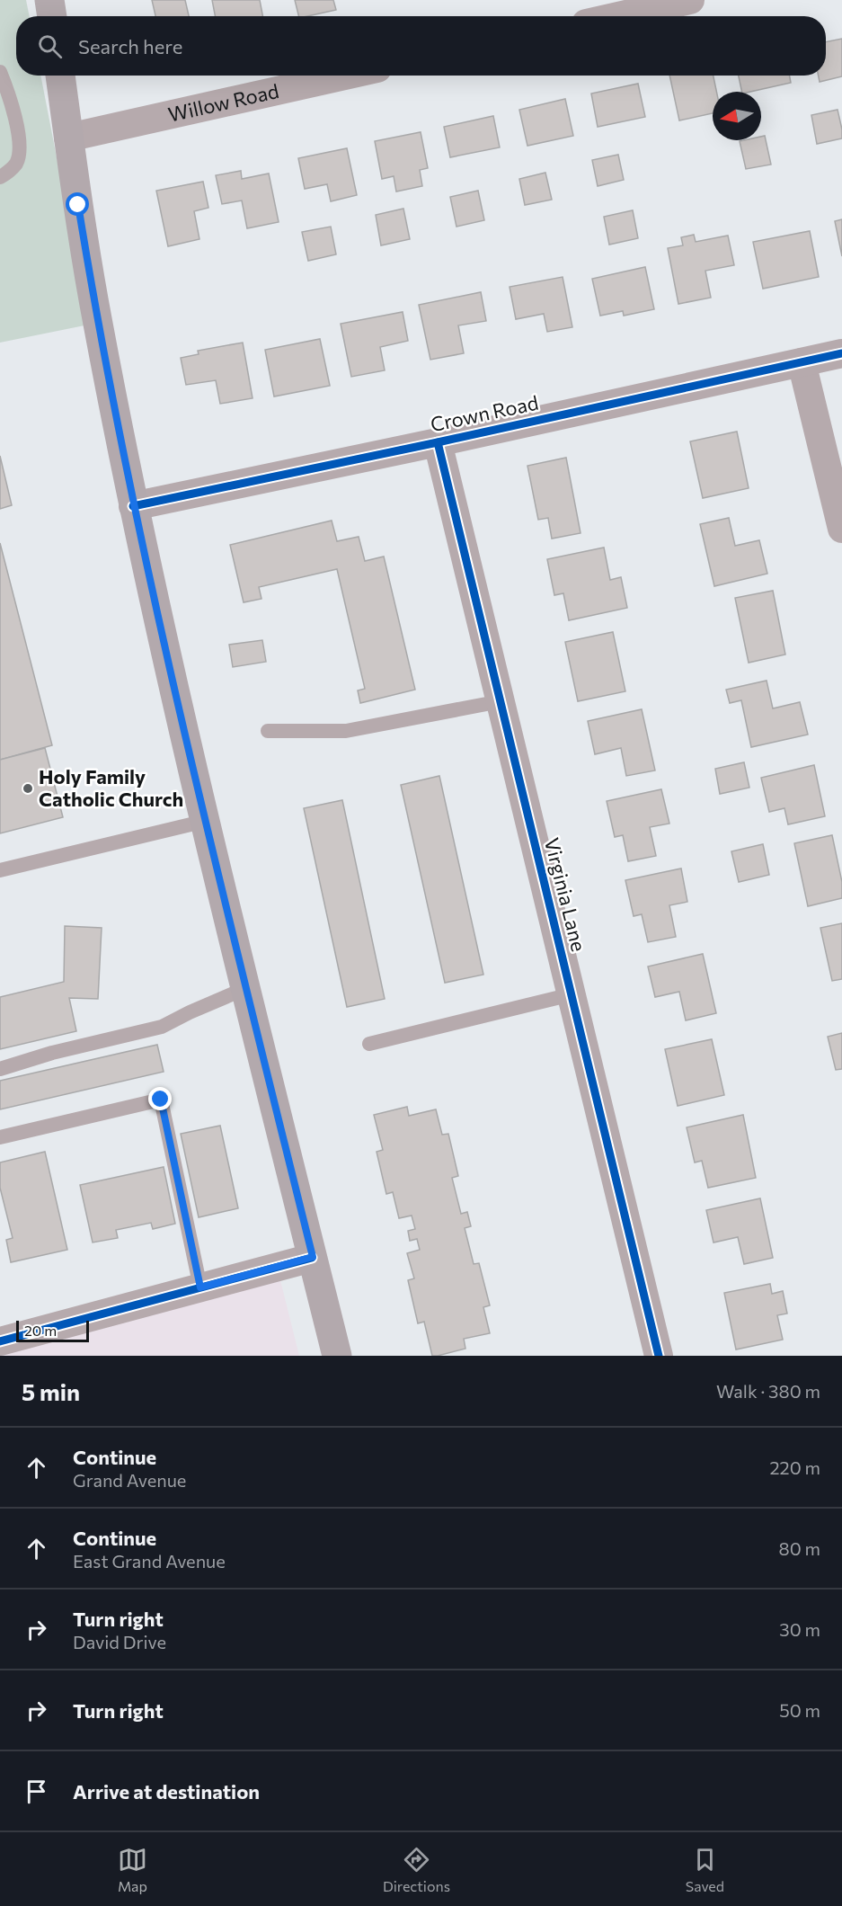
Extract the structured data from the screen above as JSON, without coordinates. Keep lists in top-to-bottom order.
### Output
{
  "streets": {
    "street": ["Willow Road", "Crown Road", "Virginia Lane"]
  },
  "crossings": [
    ["Crown Road", "Virginia Lane"]
  ],
  "places": ["Holy Family Catholic Church"],
  "scale_bar": "20 m",
  "north": "left",
  "page": {
    "search": "Search here",
    "scale": "20 m",
    "heading": ["5 min", "Walk · 380 m"],
    "list": [
      ["Continue", "Grand Avenue", "220 m"],
      ["Continue", "East Grand Avenue", "80 m"],
      ["Turn right", "David Drive", "30 m"],
      ["Turn right", "50 m"],
      "Arrive at destination"
    ],
    "nav": ["Map", "Directions", "Saved"]
  }
}
